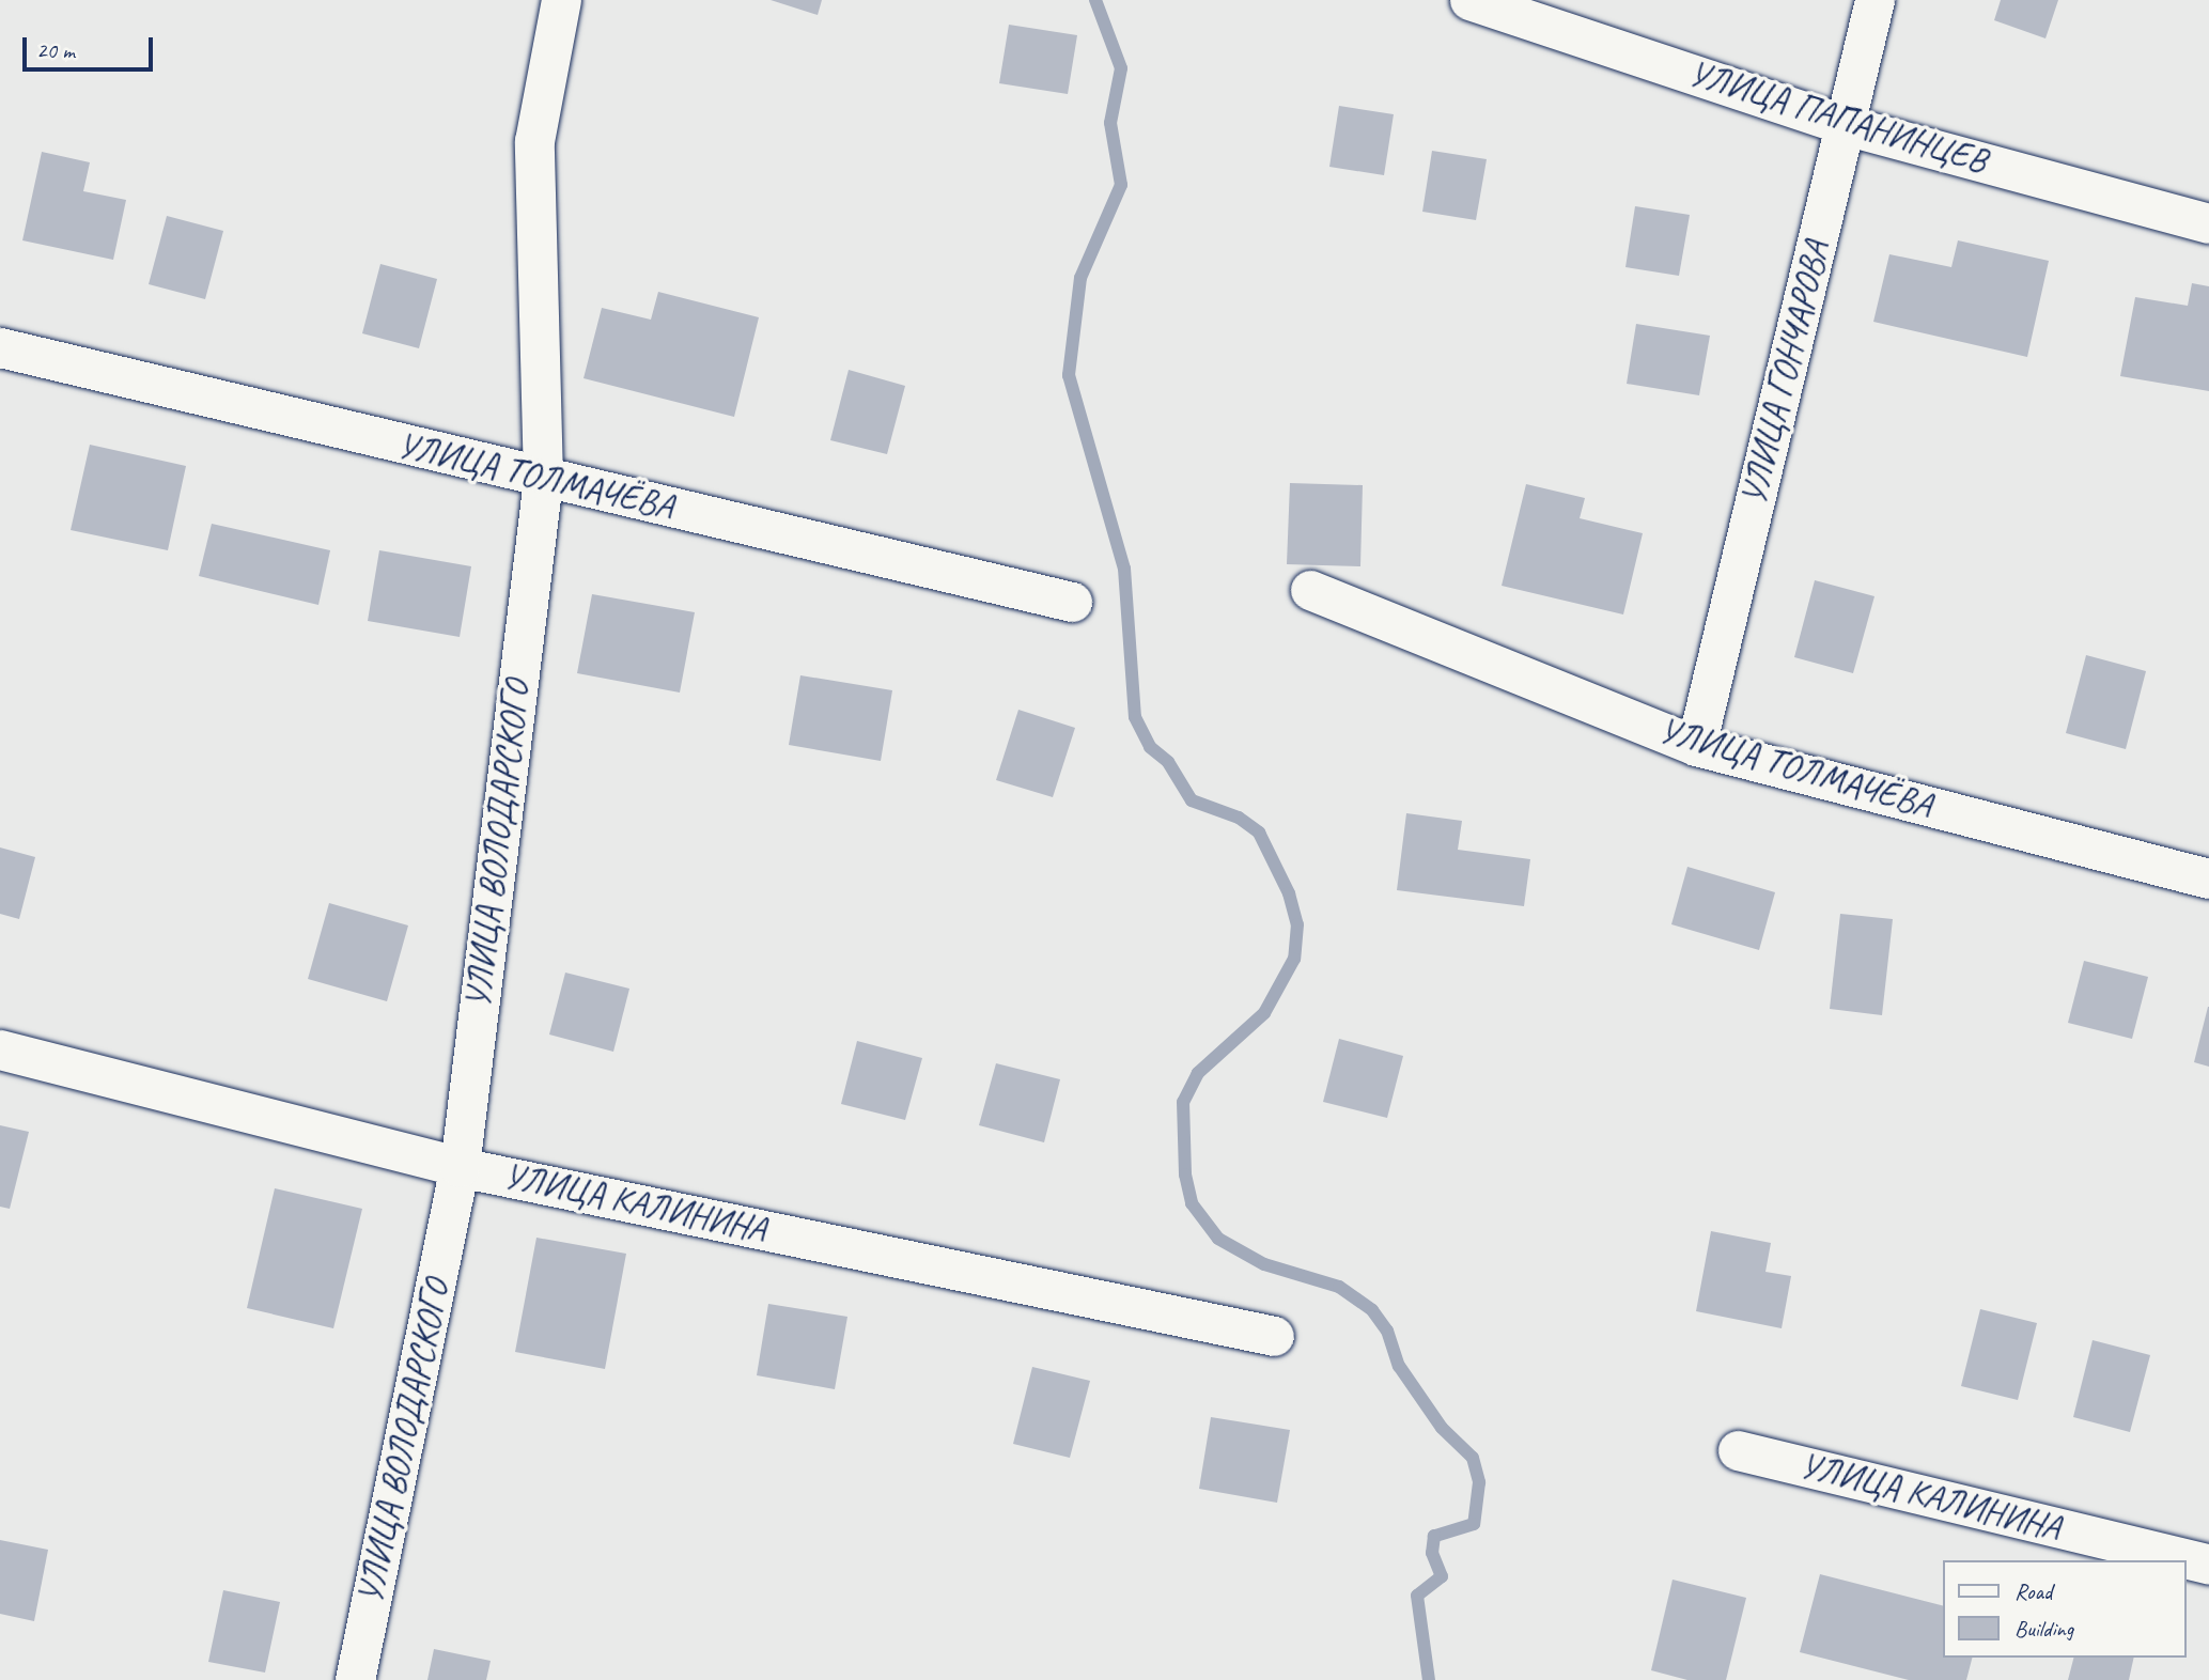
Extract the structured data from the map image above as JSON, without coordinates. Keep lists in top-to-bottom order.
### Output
{
  "streets": {
    "street": [
      "УЛИЦА ПАПАНИНЦЕВ",
      "УЛИЦА ГОНЧАРОВА",
      "УЛИЦА ТОЛМАЧЁВА",
      "УЛИЦА ВОЛОДАРСКОГО",
      "УЛИЦА КАЛИНИНА"
    ]
  },
  "crossings": [
    ["УЛИЦА ПАПАНИНЦЕВ", "УЛИЦА ГОНЧАРОВА"],
    ["УЛИЦА ГОНЧАРОВА", "УЛИЦА ТОЛМАЧЁВА"],
    ["УЛИЦА ТОЛМАЧЁВА", "УЛИЦА ВОЛОДАРСКОГО"],
    ["УЛИЦА ВОЛОДАРСКОГО", "УЛИЦА КАЛИНИНА"]
  ],
  "legend": ["Road", "Building"],
  "scale_bar": "20 m"
}
